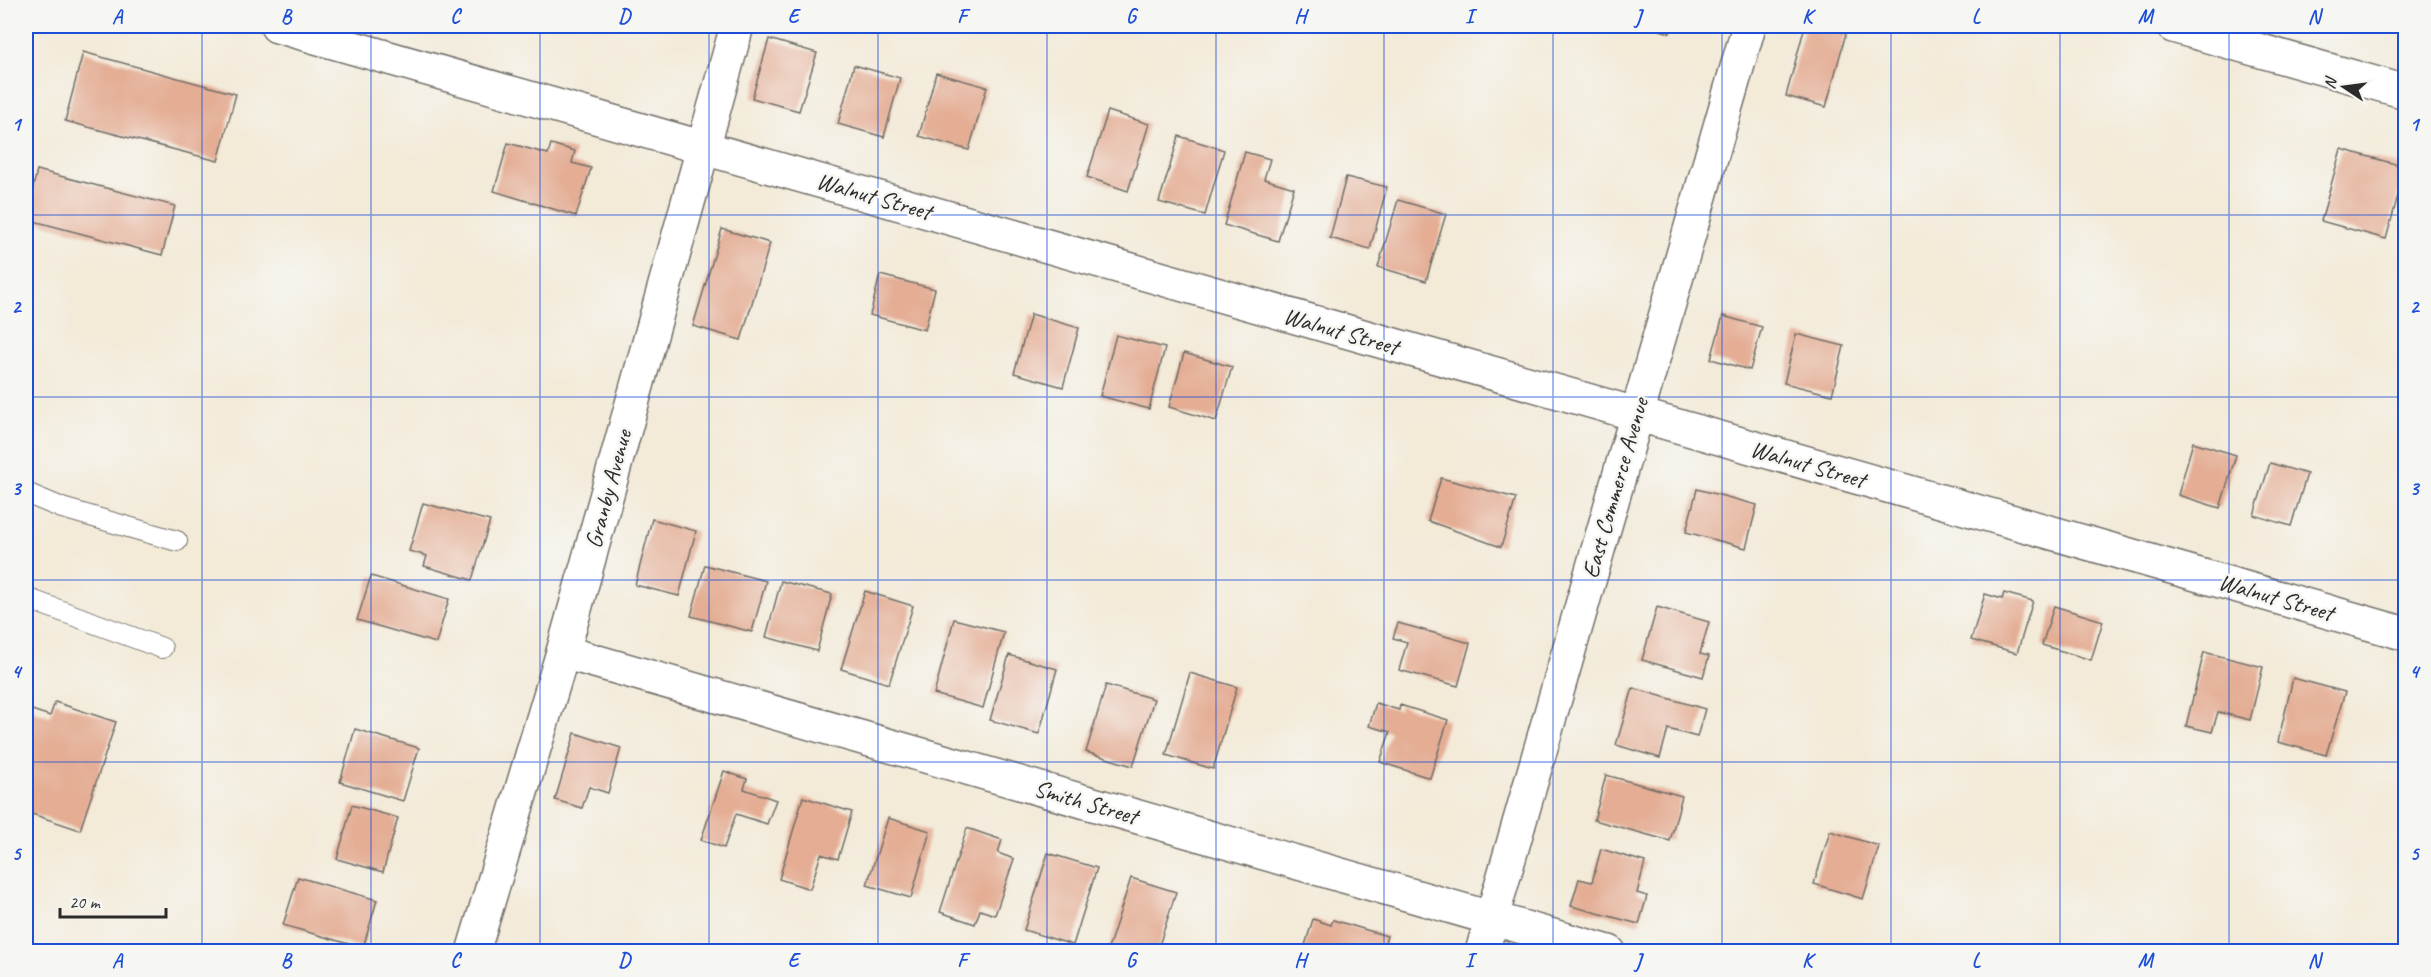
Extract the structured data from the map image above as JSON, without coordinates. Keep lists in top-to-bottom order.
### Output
{
  "streets": {
    "street": [
      "Walnut Street",
      "East Commerce Avenue",
      "Granby Avenue",
      "Smith Street"
    ]
  },
  "crossings": [
    ["Walnut Street", "East Commerce Avenue"],
    ["Walnut Street", "Granby Avenue"],
    ["East Commerce Avenue", "Smith Street"],
    ["Granby Avenue", "Smith Street"]
  ],
  "scale_bar": "20 m",
  "north": "left",
  "grid": {
    "columns": [
      "A",
      "B",
      "C",
      "D",
      "E",
      "F",
      "G",
      "H",
      "I",
      "J",
      "K",
      "L",
      "M",
      "N"
    ],
    "rows": [
      "1",
      "2",
      "3",
      "4",
      "5"
    ]
  }
}
